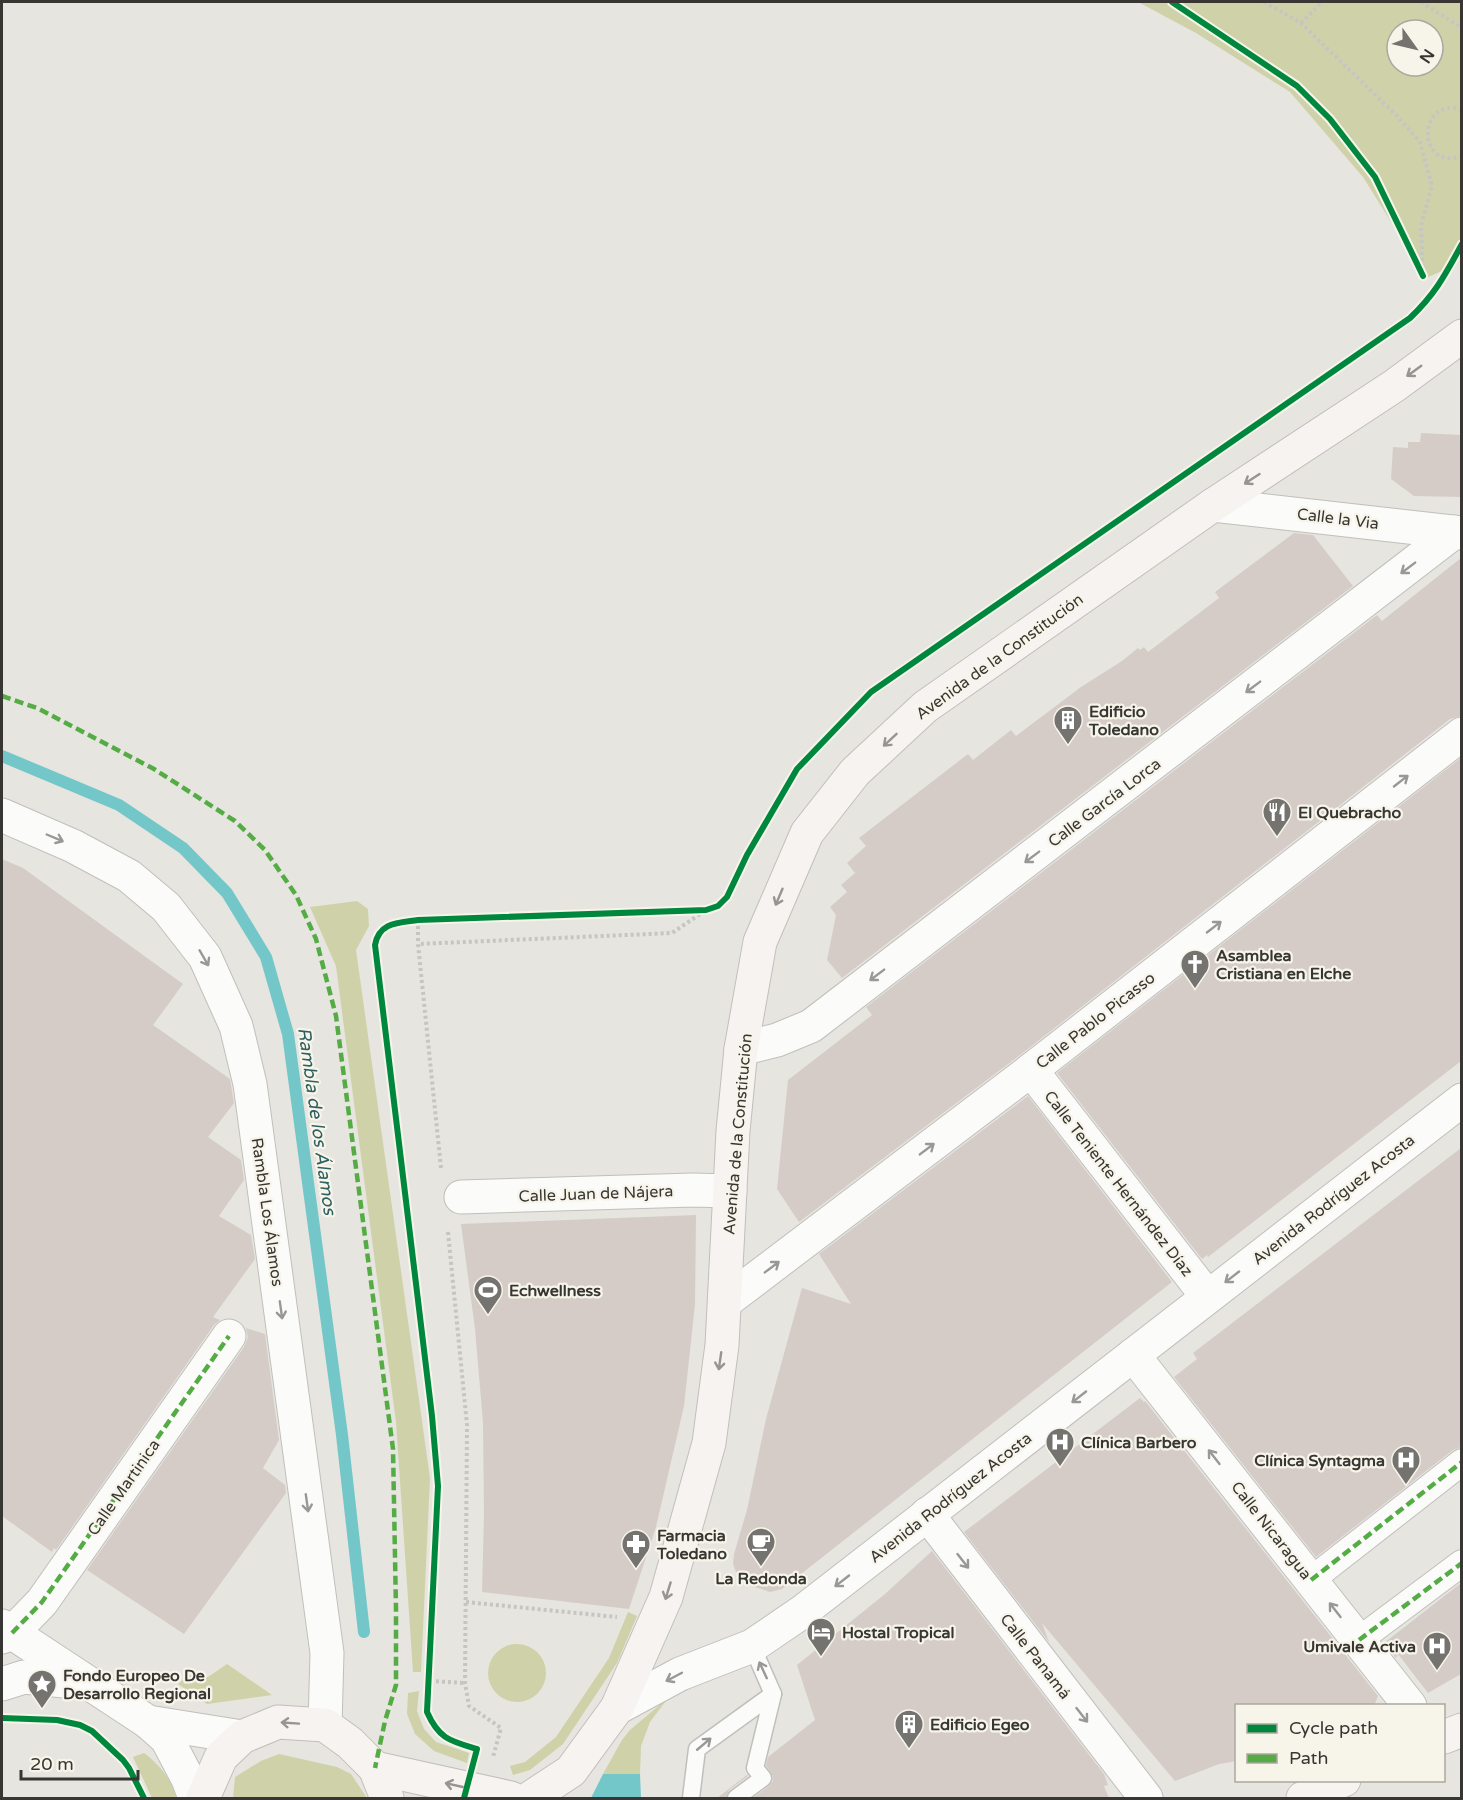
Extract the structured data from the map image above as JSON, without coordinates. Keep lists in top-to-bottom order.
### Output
{
  "streets": {
    "main road": ["Avenida de la Constitución"],
    "street": [
      "Calle la Via",
      "Calle García Lorca",
      "Calle Pablo Picasso",
      "Calle Teniente Hernández Díaz",
      "Calle Juan de Nájera",
      "Avenida Rodríguez Acosta",
      "Rambla Los Álamos",
      "Calle Martinica",
      "Calle Nicaragua",
      "Calle Panamá"
    ]
  },
  "crossings": [
    ["Calle la Via", "Avenida de la Constitución"],
    ["Calle la Via", "Calle García Lorca"],
    ["Avenida de la Constitución", "Calle García Lorca"],
    ["Avenida de la Constitución", "Calle Pablo Picasso"],
    ["Avenida de la Constitución", "Calle Juan de Nájera"],
    ["Avenida de la Constitución", "Avenida Rodríguez Acosta"],
    ["Calle Pablo Picasso", "Calle Teniente Hernández Díaz"],
    ["Calle Teniente Hernández Díaz", "Avenida Rodríguez Acosta"],
    ["Avenida Rodríguez Acosta", "Calle Nicaragua"],
    ["Avenida Rodríguez Acosta", "Calle Panamá"]
  ],
  "one_way": [
    "Avenida de la Constitución",
    "Calle García Lorca",
    "Calle Pablo Picasso",
    "Avenida Rodríguez Acosta",
    "Rambla Los Álamos",
    "Calle Nicaragua",
    "Calle Panamá"
  ],
  "water": ["Rambla de los Álamos"],
  "places": {
    "building": ["Edificio Toledano", "Edificio Egeo"],
    "restaurant": ["El Quebracho"],
    "church": ["Asamblea Cristiana en Elche"],
    "sports": ["Echwellness"],
    "hospital": ["Clínica Barbero", "Clínica Syntagma", "Umivale Activa"],
    "cafe": ["La Redonda"],
    "pharmacy": ["Farmacia Toledano"],
    "hotel": ["Hostal Tropical"],
    "place": ["Fondo Europeo De Desarrollo Regional"]
  },
  "legend": ["Cycle path", "Path"],
  "scale_bar": "20 m",
  "north": "bottom right"
}
